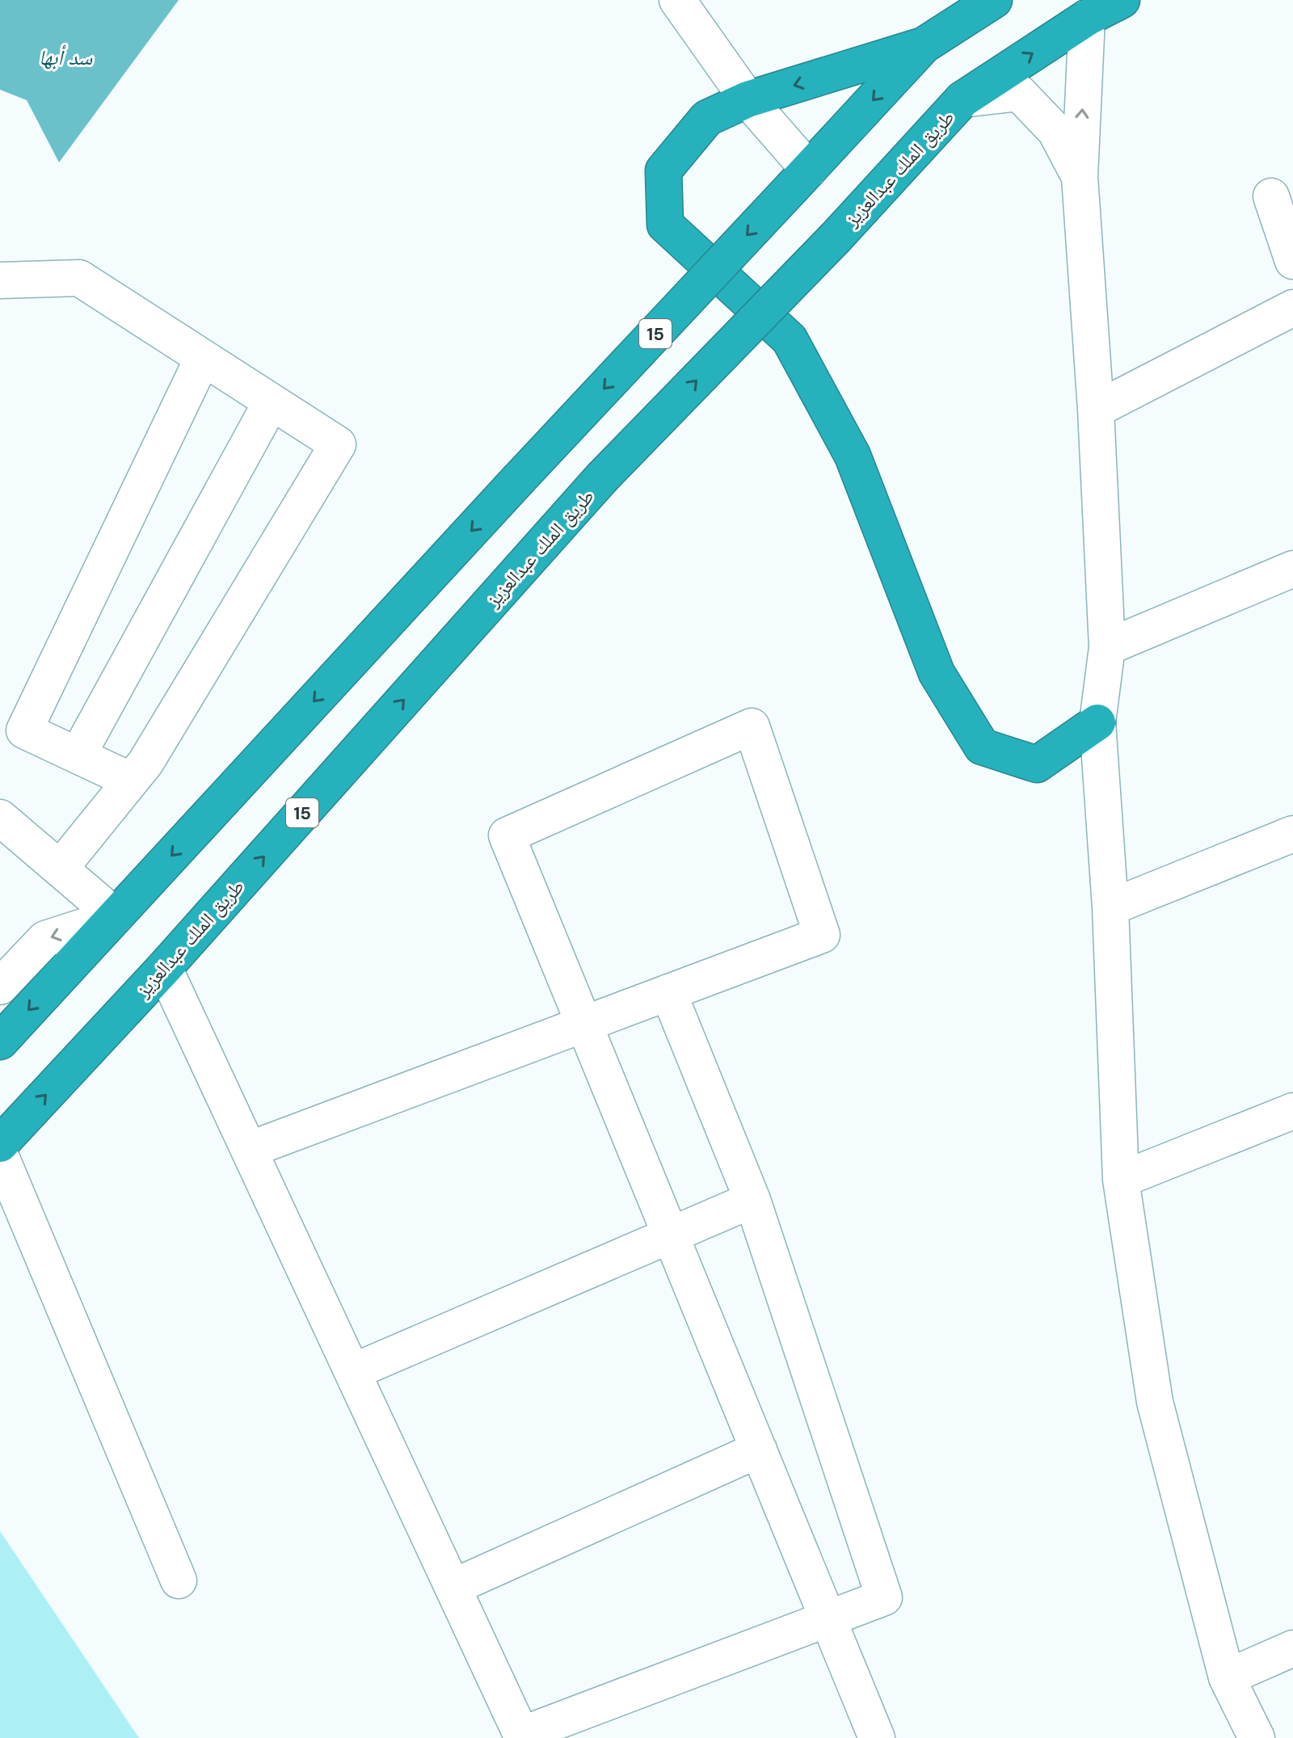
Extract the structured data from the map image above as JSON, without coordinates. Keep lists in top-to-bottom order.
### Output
{
  "streets": {
    "highway": ["طريق الملك عبدالعزيز", "15"]
  },
  "water": ["سد أبها"]
}
